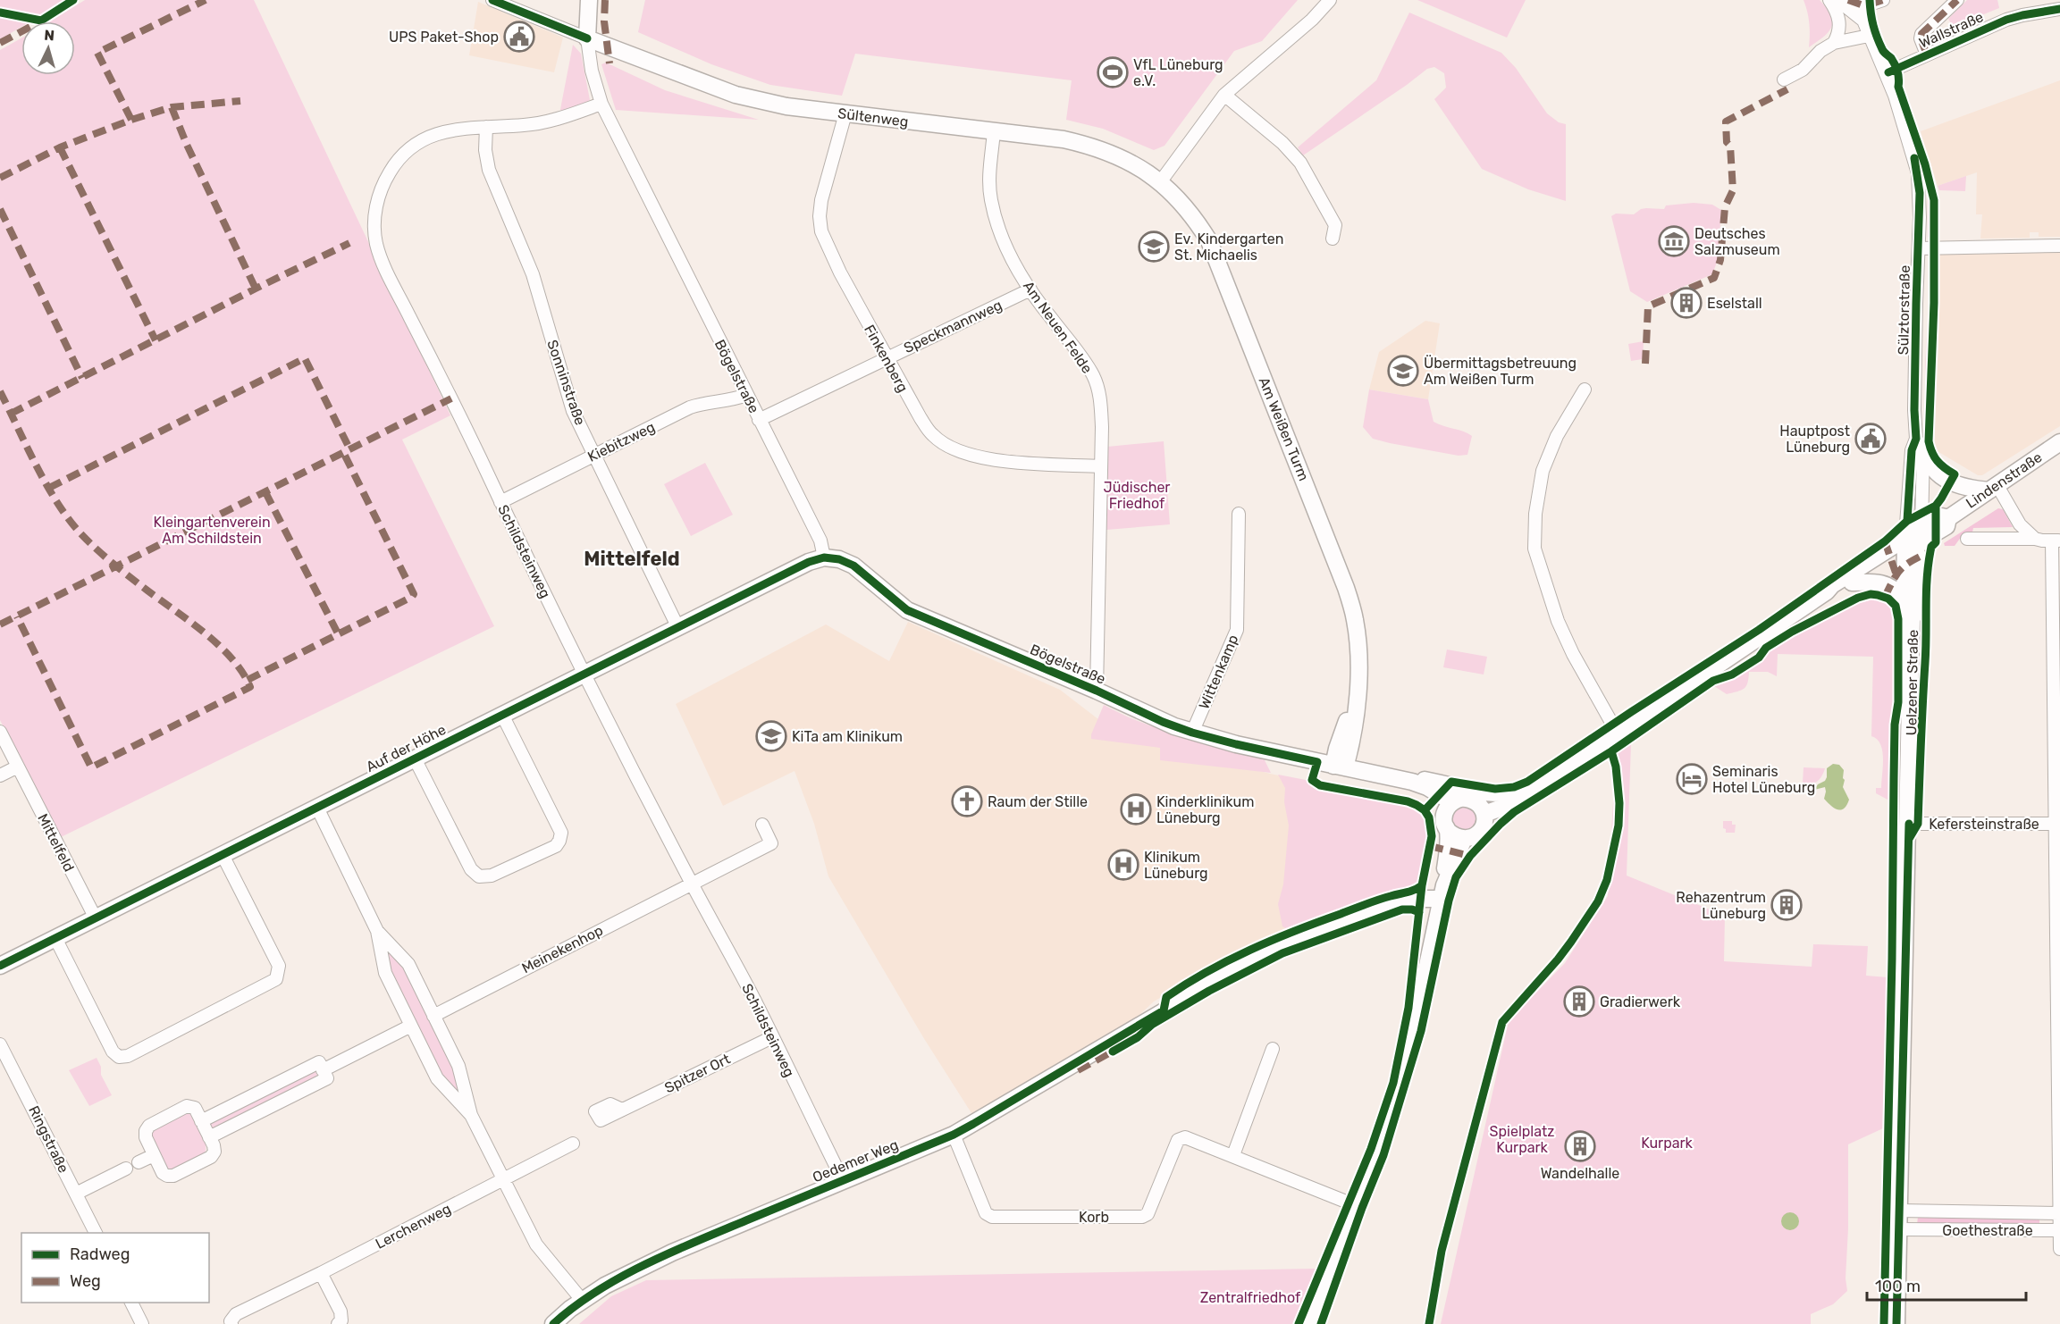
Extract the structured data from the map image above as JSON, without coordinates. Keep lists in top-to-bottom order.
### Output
{
  "streets": {
    "street": [
      "Wallstraße",
      "Sültenweg",
      "Sülztorstraße",
      "Speckmannweg",
      "Am Neuen Felde",
      "Finkenberg",
      "Bögelstraße",
      "Sonninstraße",
      "Am Weißen Turm",
      "Kiebitzweg",
      "Lindenstraße",
      "Schildsteinweg",
      "Wittenkamp",
      "Uelzener Straße",
      "Auf der Höhe",
      "Kefersteinstraße",
      "Mittelfeld",
      "Meinekenhop",
      "Spitzer Ort",
      "Ringstraße",
      "Oedemer Weg",
      "Korb",
      "Lerchenweg",
      "Goethestraße"
    ]
  },
  "crossings": [
    ["Wallstraße", "Sülztorstraße"],
    ["Sültenweg", "Am Neuen Felde"],
    ["Sültenweg", "Finkenberg"],
    ["Sültenweg", "Bögelstraße"],
    ["Sültenweg", "Am Weißen Turm"],
    ["Sülztorstraße", "Lindenstraße"],
    ["Sülztorstraße", "Uelzener Straße"],
    ["Speckmannweg", "Am Neuen Felde"],
    ["Speckmannweg", "Finkenberg"],
    ["Speckmannweg", "Bögelstraße"],
    ["Am Neuen Felde", "Finkenberg"],
    ["Am Neuen Felde", "Bögelstraße"],
    ["Bögelstraße", "Am Weißen Turm"],
    ["Bögelstraße", "Kiebitzweg"],
    ["Bögelstraße", "Wittenkamp"],
    ["Bögelstraße", "Auf der Höhe"],
    ["Sonninstraße", "Kiebitzweg"],
    ["Sonninstraße", "Schildsteinweg"],
    ["Sonninstraße", "Auf der Höhe"],
    ["Kiebitzweg", "Schildsteinweg"],
    ["Lindenstraße", "Uelzener Straße"],
    ["Schildsteinweg", "Auf der Höhe"],
    ["Schildsteinweg", "Meinekenhop"],
    ["Schildsteinweg", "Spitzer Ort"],
    ["Schildsteinweg", "Oedemer Weg"],
    ["Uelzener Straße", "Kefersteinstraße"],
    ["Uelzener Straße", "Goethestraße"],
    ["Auf der Höhe", "Mittelfeld"],
    ["Oedemer Weg", "Korb"]
  ],
  "districts": ["Mittelfeld"],
  "parks": [
    "Jüdischer Friedhof",
    "Kleingartenverein Am Schildstein",
    "Spielplatz Kurpark",
    "Kurpark",
    "Zentralfriedhof"
  ],
  "places": {
    "public building": ["UPS Paket-Shop", "Hauptpost Lüneburg"],
    "sports": ["VfL Lüneburg e.V."],
    "museum": ["Deutsches Salzmuseum"],
    "school or university": ["Ev. Kindergarten St. Michaelis", "Übermittagsbetreuung Am Weißen Turm", "KiTa am Klinikum"],
    "building": [
      "Eselstall",
      "Rehazentrum Lüneburg",
      "Gradierwerk",
      "Wandelhalle"
    ],
    "hotel": ["Seminaris Hotel Lüneburg"],
    "church": ["Raum der Stille"],
    "hospital": ["Kinderklinikum Lüneburg", "Klinikum Lüneburg"]
  },
  "legend": ["Radweg", "Weg"],
  "scale_bar": "100 m",
  "north": "top"
}
